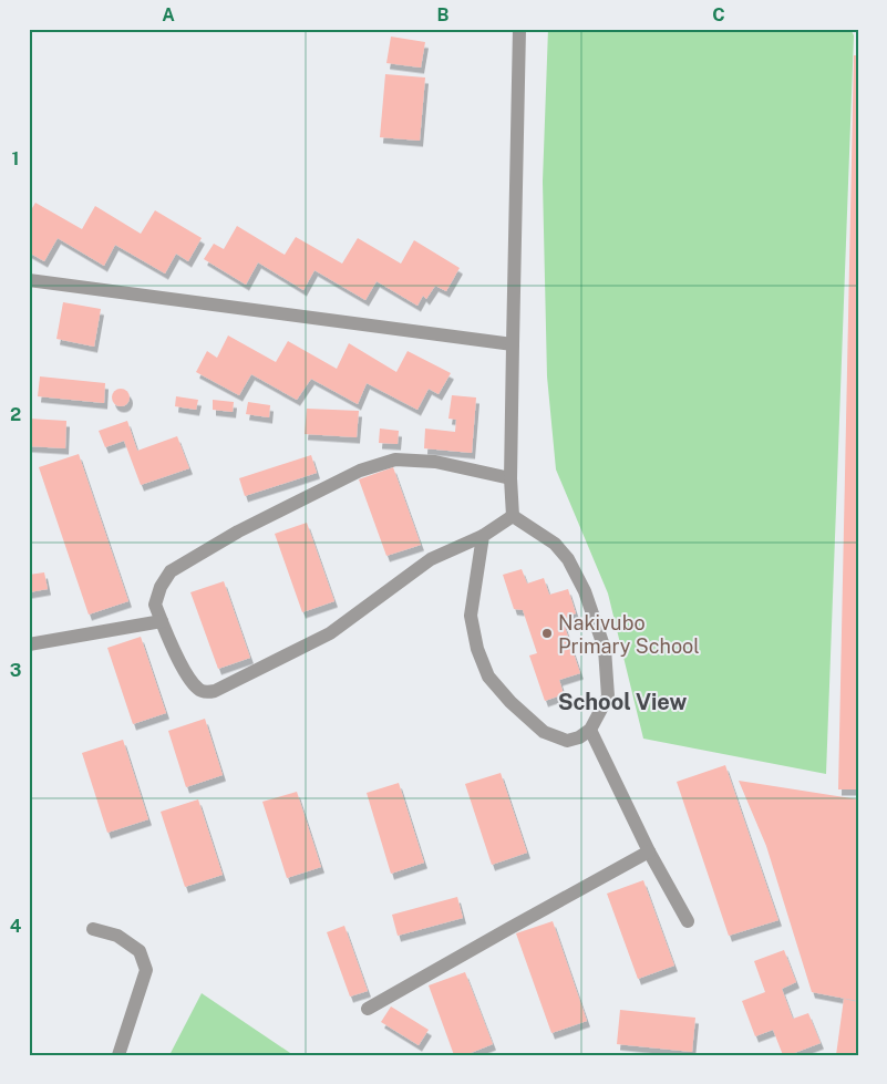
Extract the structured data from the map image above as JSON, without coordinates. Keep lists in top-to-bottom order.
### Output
{
  "districts": ["School View"],
  "places": ["Nakivubo Primary School"],
  "grid": {
    "columns": ["A", "B", "C"],
    "rows": [
      "1",
      "2",
      "3",
      "4"
    ]
  }
}
